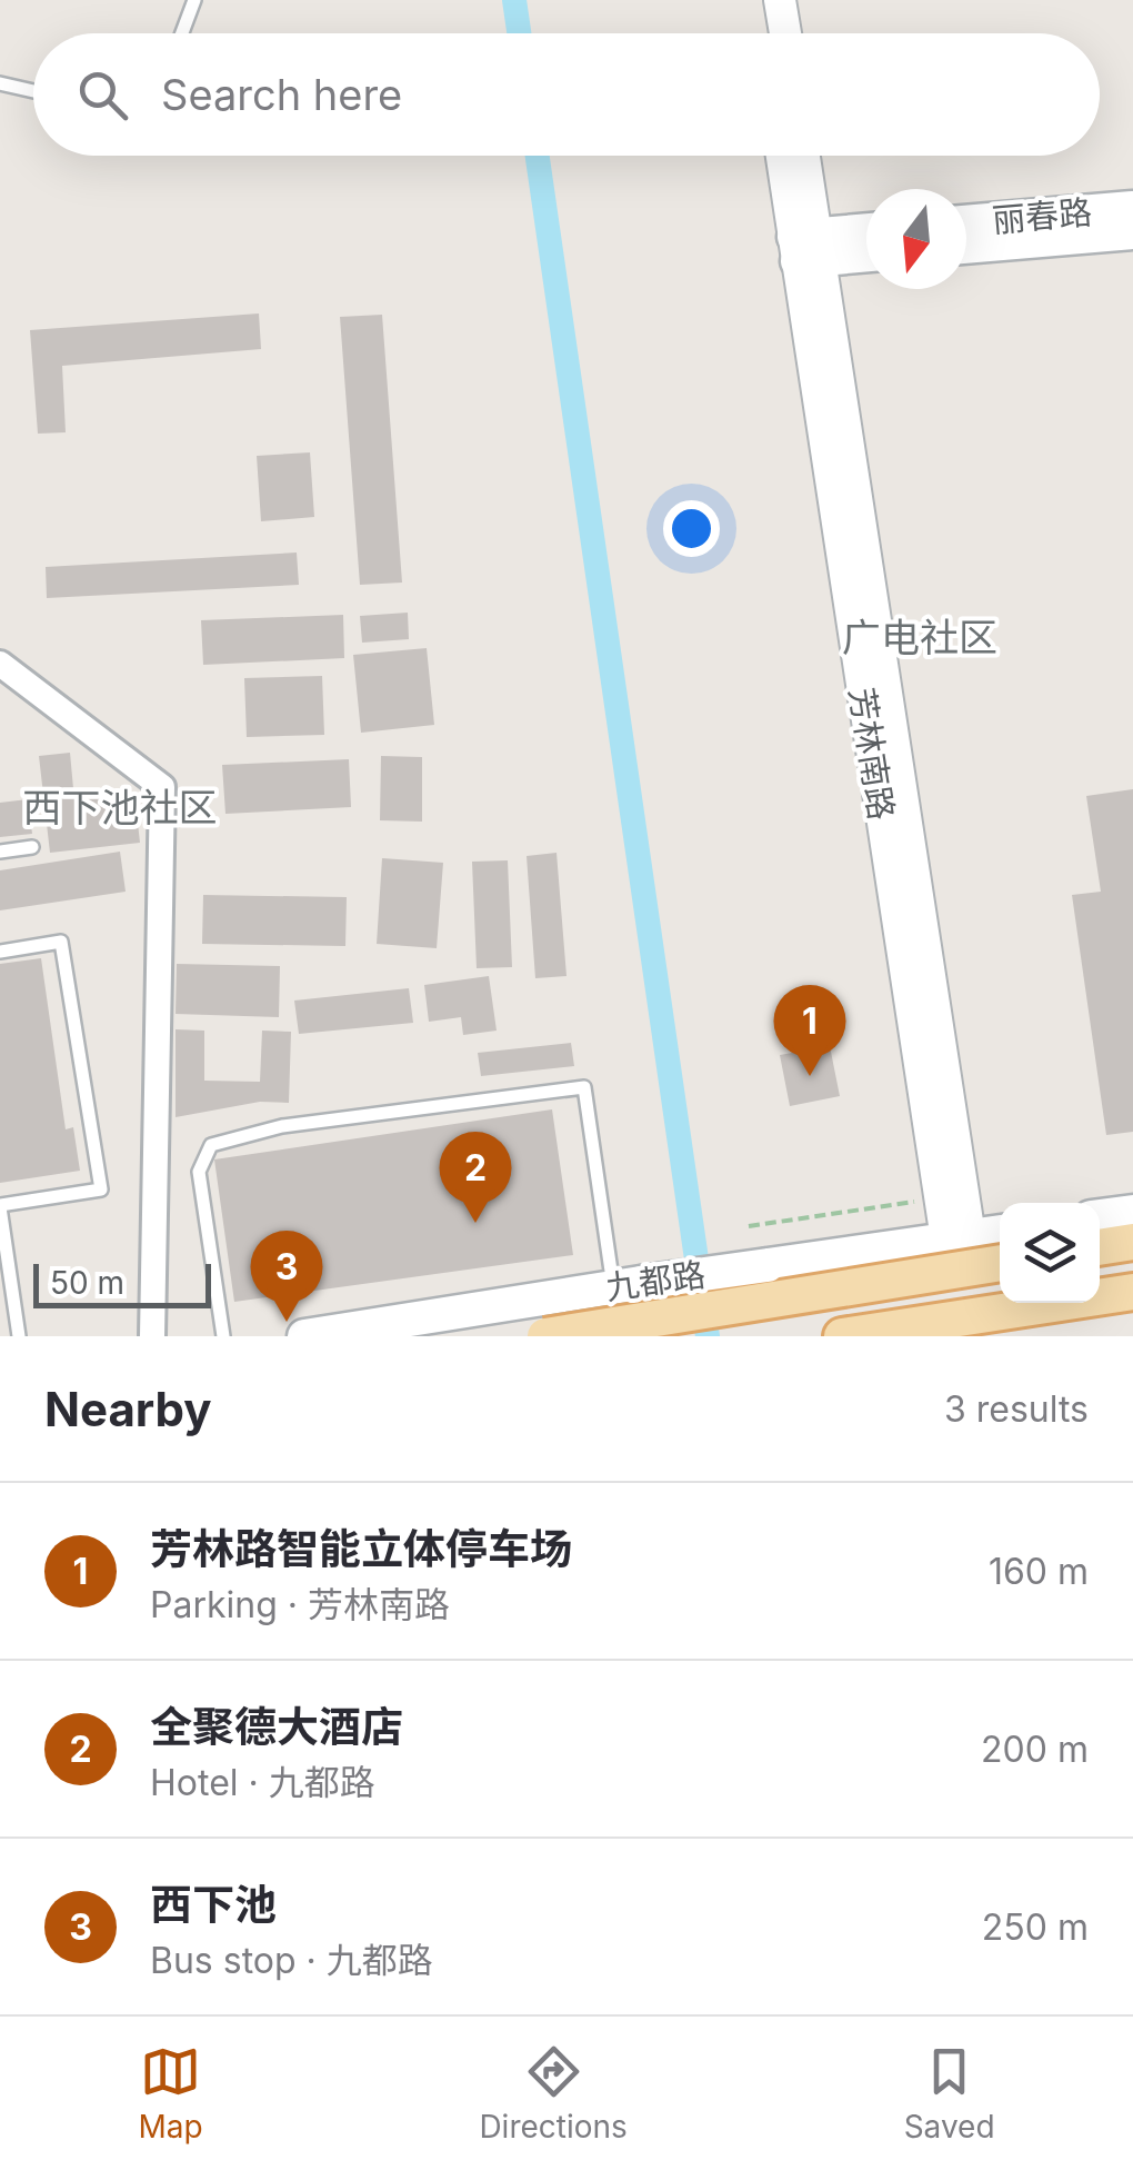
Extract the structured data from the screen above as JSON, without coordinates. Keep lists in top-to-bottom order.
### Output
{
  "streets": {
    "main road": ["丽春路", "九都路"],
    "street": ["芳林南路"]
  },
  "crossings": [
    ["芳林南路", "九都路"]
  ],
  "districts": ["广电社区", "西下池社区"],
  "scale_bar": "50 m",
  "north": "bottom",
  "page": {
    "search": "Search here",
    "pins": ["1", "2", "3"],
    "scale": "50 m",
    "heading": ["Nearby", "3 results"],
    "list": [
      {
        "mark": "1",
        "name": "芳林路智能立体停车场",
        "note": "Parking · 芳林南路",
        "value": "160 m"
      },
      {
        "mark": "2",
        "name": "全聚德大酒店",
        "note": "Hotel · 九都路",
        "value": "200 m"
      },
      {
        "mark": "3",
        "name": "西下池",
        "note": "Bus stop · 九都路",
        "value": "250 m"
      }
    ],
    "nav": ["Map", "Directions", "Saved"]
  }
}
